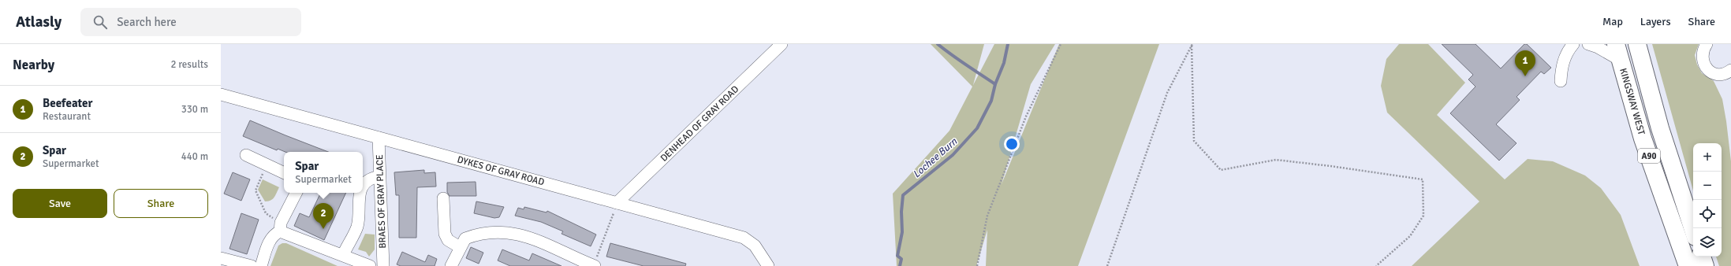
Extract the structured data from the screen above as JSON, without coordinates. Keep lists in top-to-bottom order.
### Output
{
  "streets": {
    "highway": ["KINGSWAY WEST", "A90"],
    "street": ["DENHEAD OF GRAY ROAD", "DYKES OF GRAY ROAD", "BRAES OF GRAY PLACE"]
  },
  "crossings": [
    ["DENHEAD OF GRAY ROAD", "DYKES OF GRAY ROAD"],
    ["DYKES OF GRAY ROAD", "BRAES OF GRAY PLACE"]
  ],
  "water": ["Lochee Burn"],
  "page": {
    "header": "Atlasly",
    "search": "Search here",
    "nav": ["Map", "Layers", "Share"],
    "heading": ["Nearby", "2 results"],
    "pins": ["1", "2"],
    "list": [
      {
        "mark": "1",
        "name": "Beefeater",
        "note": "Restaurant",
        "value": "330 m"
      },
      {
        "mark": "2",
        "name": "Spar",
        "note": "Supermarket",
        "value": "440 m"
      }
    ],
    "map_buttons": ["+", "−"],
    "popup": ["Spar", "Supermarket"],
    "buttons": ["Save", "Share"]
  }
}
